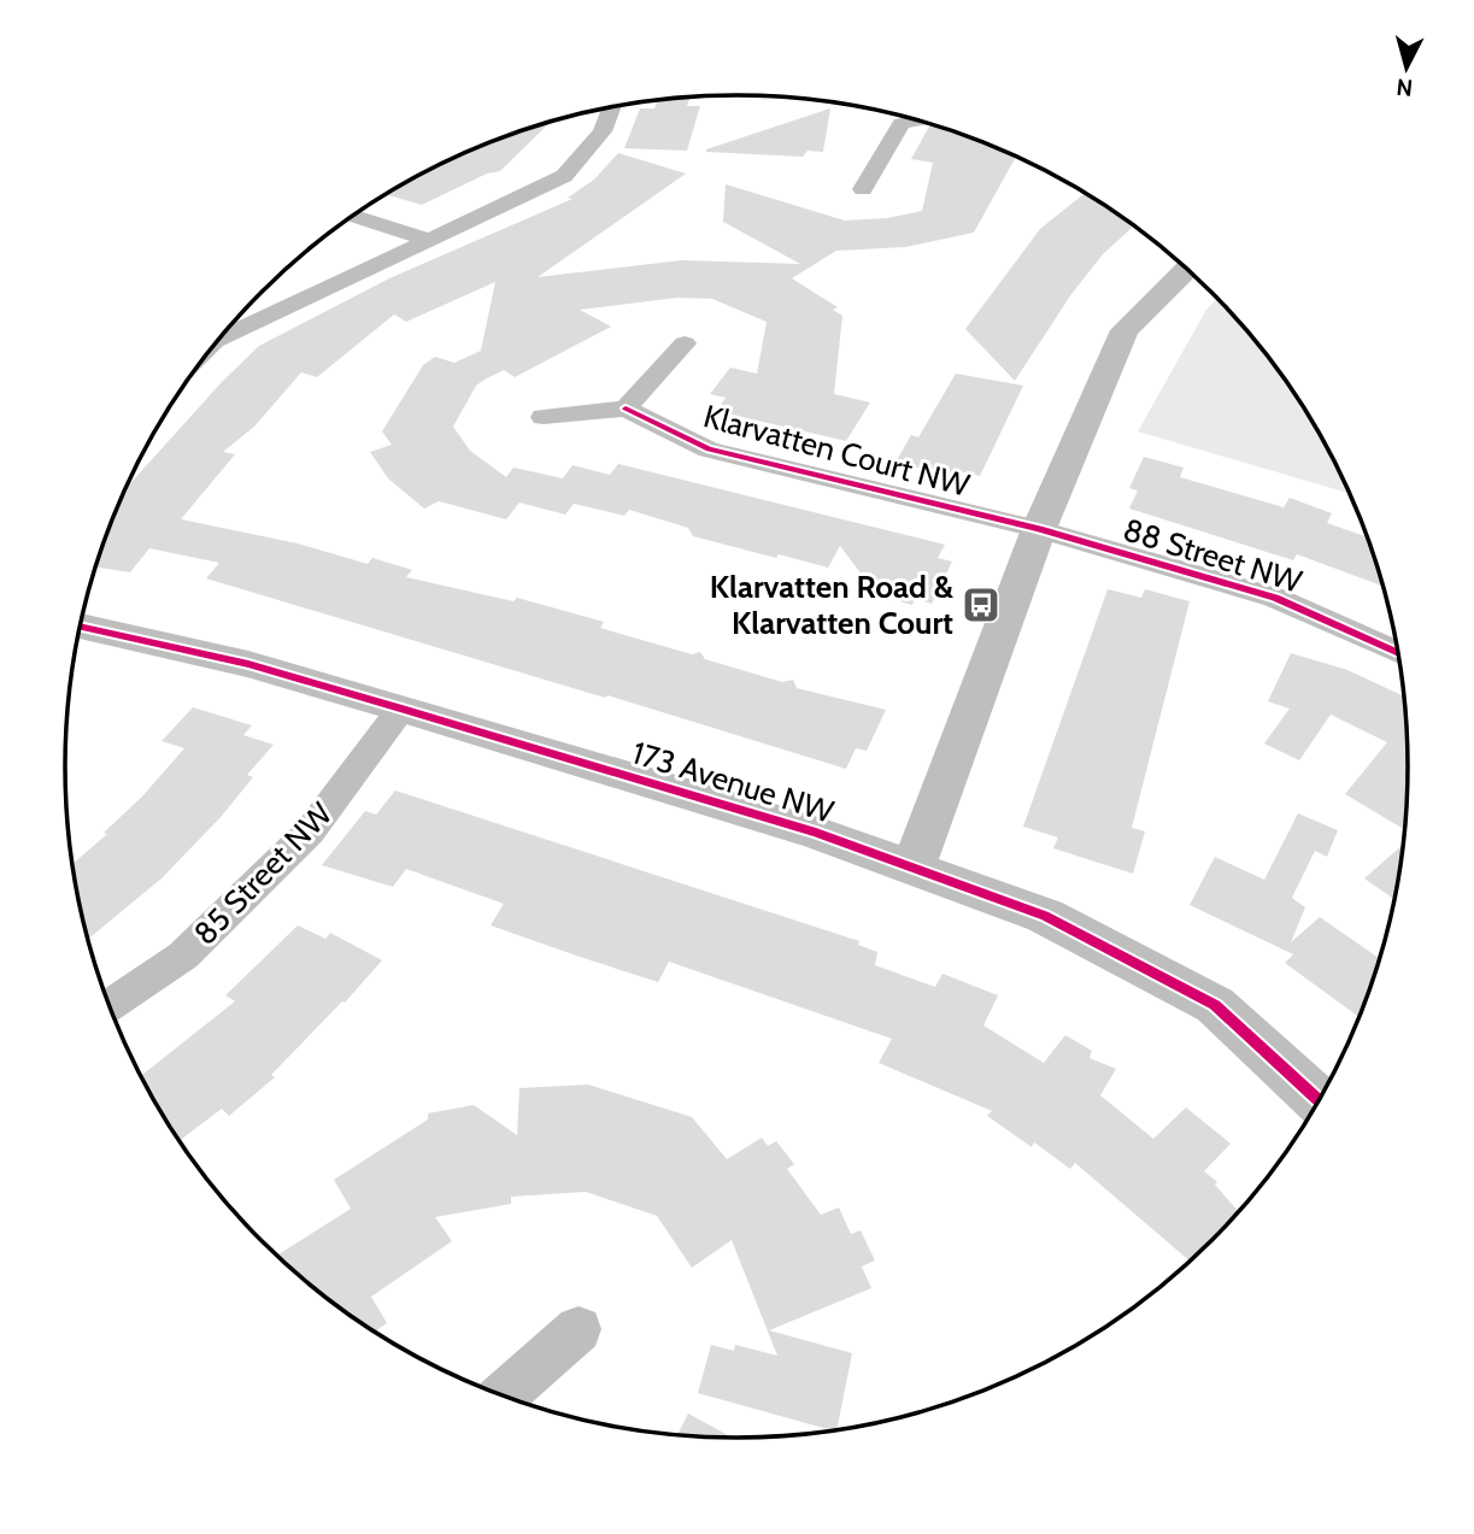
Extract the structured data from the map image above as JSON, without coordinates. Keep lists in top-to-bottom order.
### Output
{
  "streets": {
    "street": [
      "Klarvatten Court NW",
      "88 Street NW",
      "173 Avenue NW",
      "85 Street NW"
    ]
  },
  "crossings": [
    ["Klarvatten Court NW", "88 Street NW"],
    ["173 Avenue NW", "85 Street NW"]
  ],
  "places": {
    "bus stop": ["Klarvatten Road & Klarvatten Court"]
  },
  "north": "bottom"
}
